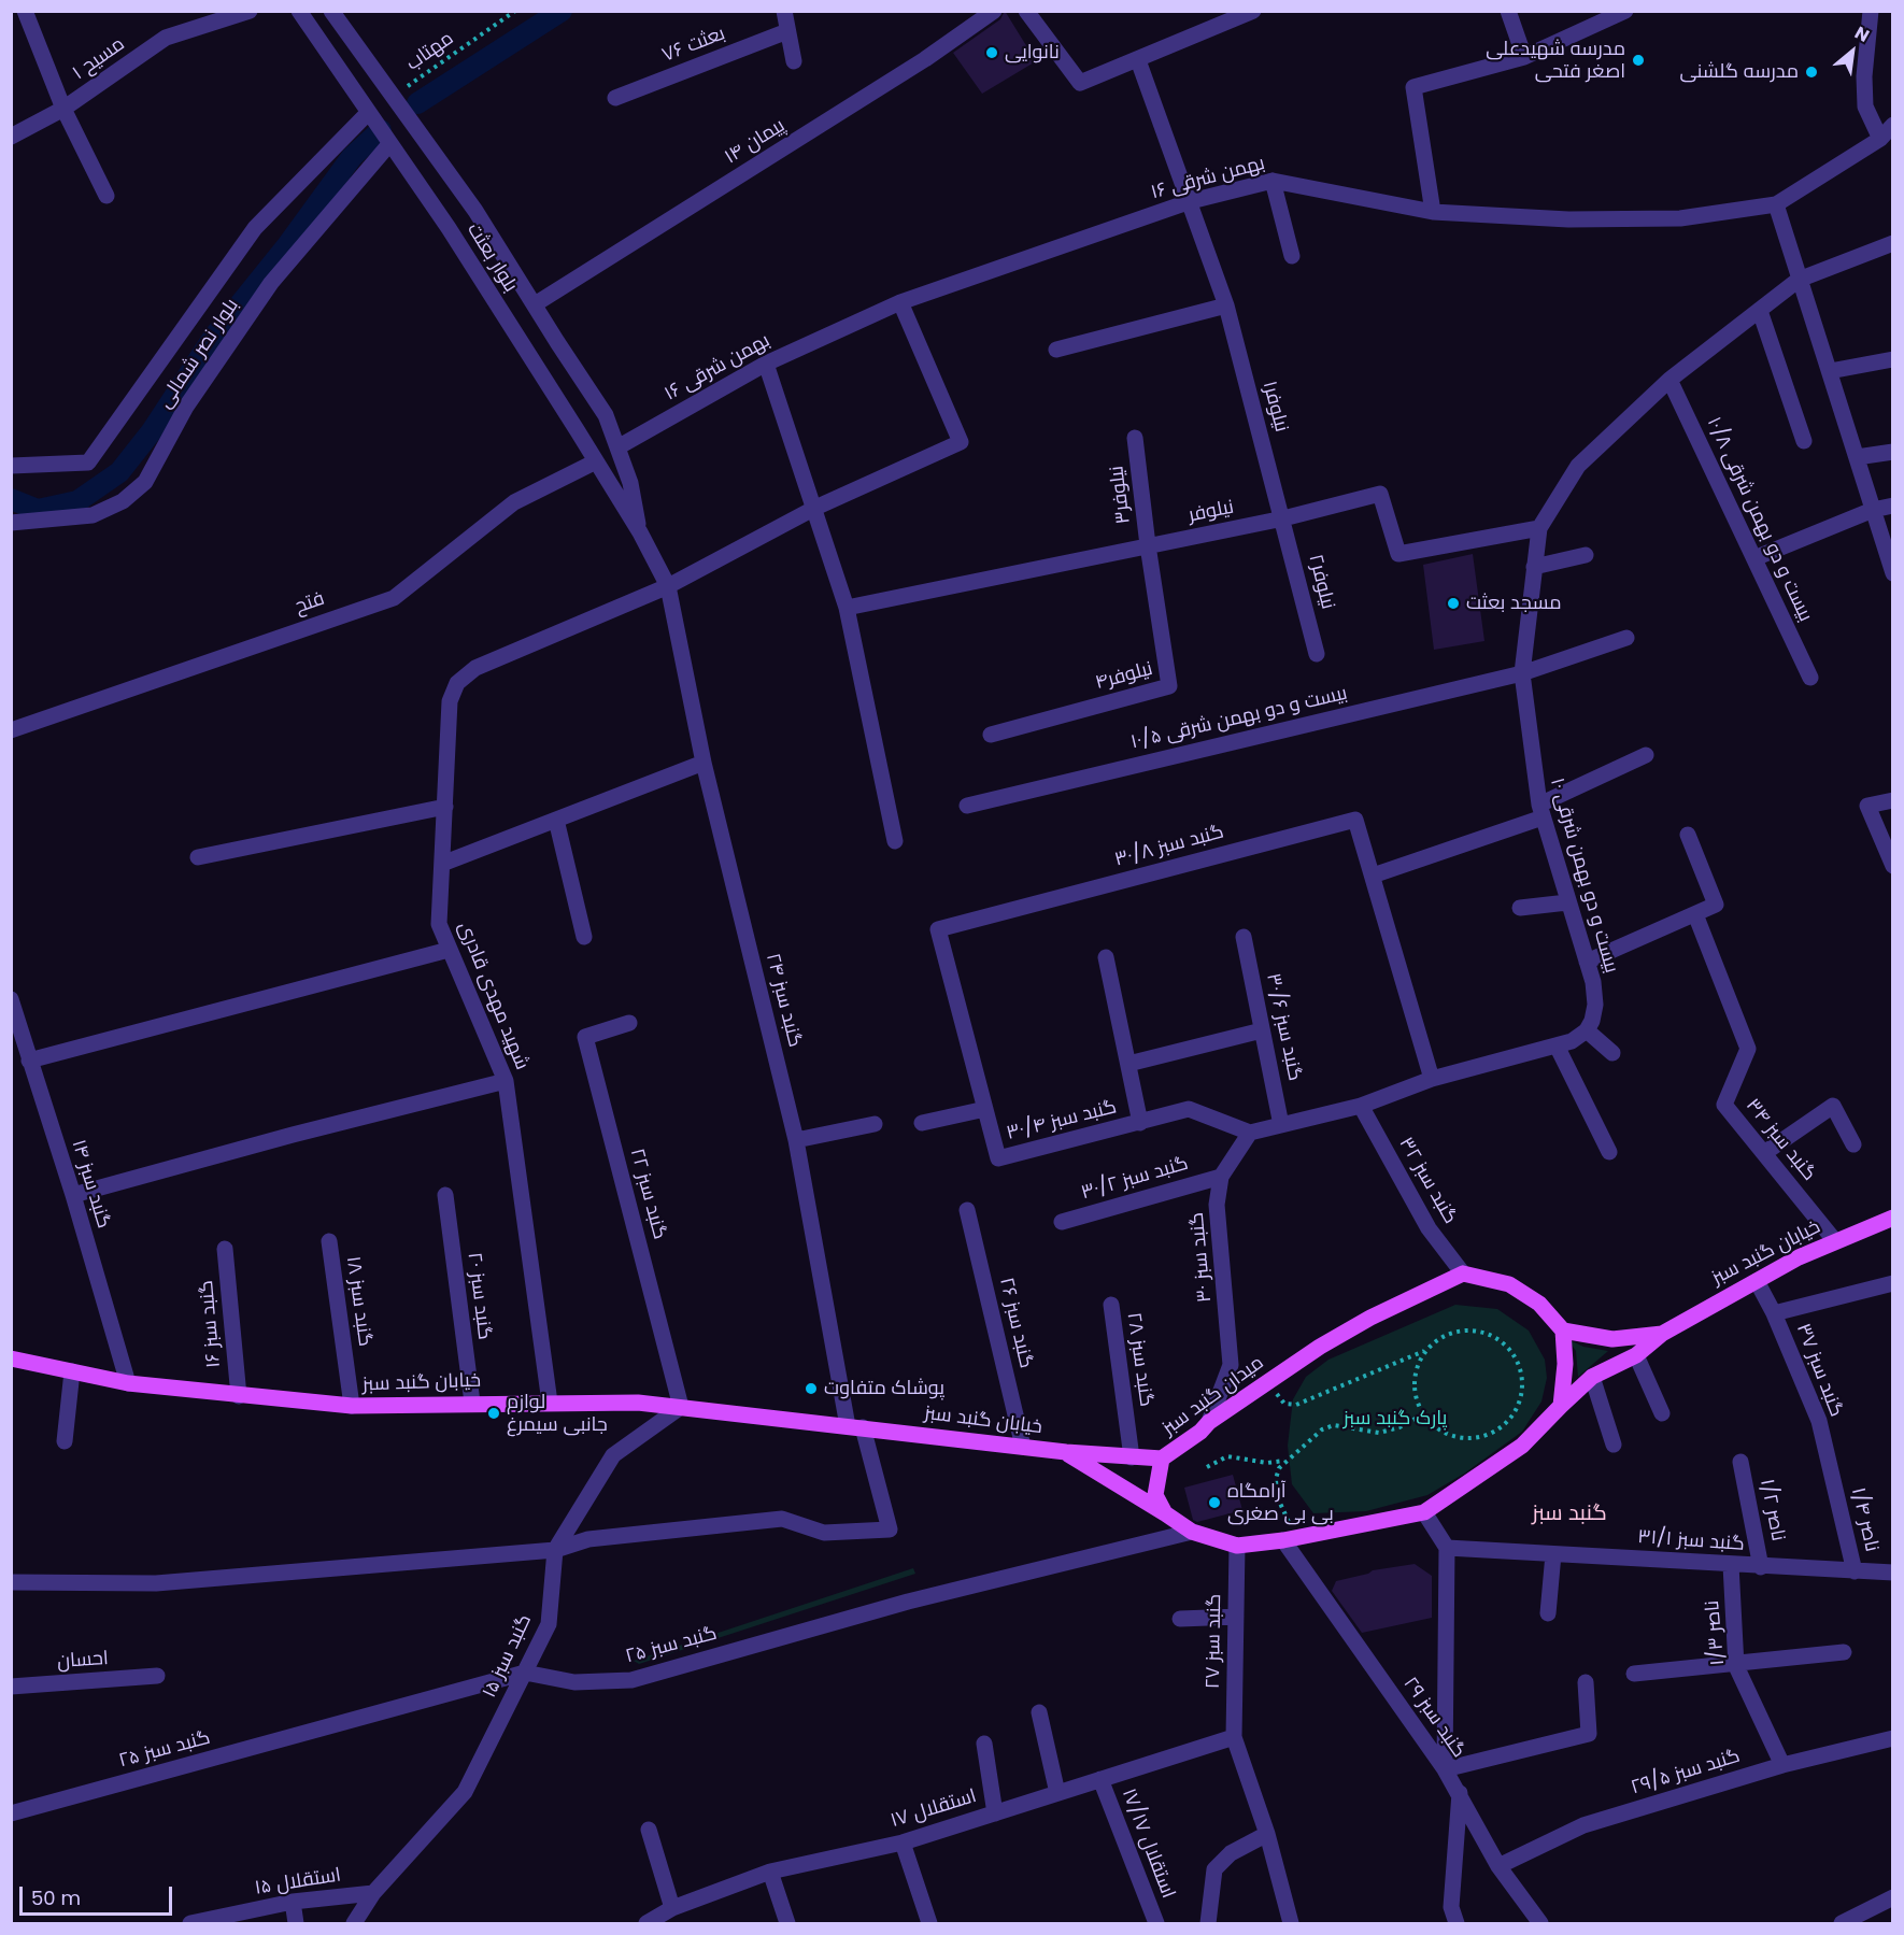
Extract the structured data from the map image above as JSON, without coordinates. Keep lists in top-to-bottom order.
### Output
{
  "streets": {
    "main road": ["خیابان گنبد سبز", "میدان گنبد سبز"],
    "street": [
      "بعثت ۷۶",
      "مسیح ۱",
      "پیمان ۱۴",
      "بهمن شرقی ۱۶",
      "بلوار بعثت",
      "بلوار نصر شمالی",
      "نیلوفر۱",
      "نیلوفر۳",
      "نیلوفر",
      "بیست و دو بهمن شرقی ۱۰/۸",
      "نیلوفر۲",
      "فتح",
      "نیلوفر۴",
      "بیست و دو بهمن شرقی ۱۰/۵",
      "گنبد سبز ۳۰/۸",
      "بیست و دو بهمن شرقی ۱۰",
      "شهید مهدی قادری",
      "گنبد سبز ۲۴",
      "گنبد سبز ۳۰/۶",
      "گنبد سبز ۳۰/۴",
      "گنبد سبز ۳۴",
      "گنبد سبز ۳۰/۲",
      "گنبد سبز ۳۲",
      "گنبد سبز ۱۴",
      "گنبد سبز ۲۲",
      "گنبد سبز ۳۰",
      "گنبد سبز ۲۰",
      "گنبد سبز ۱۸",
      "گنبد سبز ۲۶",
      "گنبد سبز ۱۶",
      "گنبد سبز ۲۸",
      "گنبد سبز ۳۷",
      "ناصر ۱/۲",
      "ناصر ۱/۴",
      "گنبد سبز ۳۱/۱",
      "ناصر ۱/۳",
      "گنبد سبز ۲۷",
      "گنبد سبز ۲۵",
      "گنبد سبز ۱۵",
      "احسان",
      "گنبد سبز ۲۹",
      "گنبد سبز ۲۹/۵",
      "استقلال ۱۷",
      "استقلال ۱۷/۱۷",
      "استقلال ۱۵"
    ],
    "path": ["مهتاب"]
  },
  "crossings": [
    ["مهتاب", "بلوار بعثت"],
    ["پیمان ۱۴", "بلوار بعثت"],
    ["بهمن شرقی ۱۶", "بلوار بعثت"],
    ["بهمن شرقی ۱۶", "نیلوفر۱"],
    ["بهمن شرقی ۱۶", "شهید مهدی قادری"],
    ["بلوار بعثت", "بلوار نصر شمالی"],
    ["بلوار بعثت", "فتح"],
    ["بلوار بعثت", "شهید مهدی قادری"],
    ["بلوار بعثت", "گنبد سبز ۲۴"],
    ["نیلوفر۱", "نیلوفر"],
    ["نیلوفر۱", "نیلوفر۲"],
    ["نیلوفر۳", "نیلوفر"],
    ["نیلوفر۳", "نیلوفر۴"],
    ["نیلوفر", "نیلوفر۲"],
    ["نیلوفر", "نیلوفر۴"],
    ["نیلوفر", "بیست و دو بهمن شرقی ۱۰"],
    ["بیست و دو بهمن شرقی ۱۰/۸", "بیست و دو بهمن شرقی ۱۰"],
    ["بیست و دو بهمن شرقی ۱۰/۵", "بیست و دو بهمن شرقی ۱۰"],
    ["گنبد سبز ۳۰/۸", "گنبد سبز ۳۰/۴"],
    ["شهید مهدی قادری", "گنبد سبز ۲۴"],
    ["شهید مهدی قادری", "خیابان گنبد سبز"],
    ["گنبد سبز ۲۴", "خیابان گنبد سبز"],
    ["گنبد سبز ۲۴", "گنبد سبز ۱۵"],
    ["گنبد سبز ۳۰/۴", "گنبد سبز ۳۰"],
    ["گنبد سبز ۳۴", "خیابان گنبد سبز"],
    ["گنبد سبز ۳۰/۲", "گنبد سبز ۳۰"],
    ["گنبد سبز ۳۲", "میدان گنبد سبز"],
    ["گنبد سبز ۱۴", "خیابان گنبد سبز"],
    ["گنبد سبز ۲۲", "خیابان گنبد سبز"],
    ["گنبد سبز ۲۲", "گنبد سبز ۱۵"],
    ["خیابان گنبد سبز", "گنبد سبز ۲۰"],
    ["خیابان گنبد سبز", "گنبد سبز ۱۸"],
    ["خیابان گنبد سبز", "گنبد سبز ۲۶"],
    ["خیابان گنبد سبز", "گنبد سبز ۱۶"],
    ["خیابان گنبد سبز", "گنبد سبز ۲۸"],
    ["خیابان گنبد سبز", "گنبد سبز ۳۷"],
    ["خیابان گنبد سبز", "میدان گنبد سبز"],
    ["خیابان گنبد سبز", "گنبد سبز ۱۵"],
    ["گنبد سبز ۳۰", "میدان گنبد سبز"],
    ["گنبد سبز ۳۷", "ناصر ۱/۴"],
    ["ناصر ۱/۲", "گنبد سبز ۳۱/۱"],
    ["ناصر ۱/۴", "گنبد سبز ۳۱/۱"],
    ["گنبد سبز ۳۱/۱", "ناصر ۱/۳"],
    ["ناصر ۱/۳", "گنبد سبز ۲۹/۵"],
    ["گنبد سبز ۲۷", "استقلال ۱۷"],
    ["گنبد سبز ۲۵", "گنبد سبز ۱۵"],
    ["گنبد سبز ۱۵", "استقلال ۱۵"],
    ["گنبد سبز ۲۹", "گنبد سبز ۲۹/۵"],
    ["استقلال ۱۷", "استقلال ۱۷/۱۷"]
  ],
  "districts": ["گنبد سبز"],
  "parks": ["پارک گنبد سبز"],
  "places": [
    "نانوایی",
    "مدرسه شهیدعلی اصغر فتحی",
    "مدرسه گلشنی",
    "مسجد بعثت",
    "پوشاک متفاوت",
    "لوازم جانبی سیمرغ",
    "آرامگاه بی بی صغری"
  ],
  "scale_bar": "50 m",
  "north": "top right"
}
